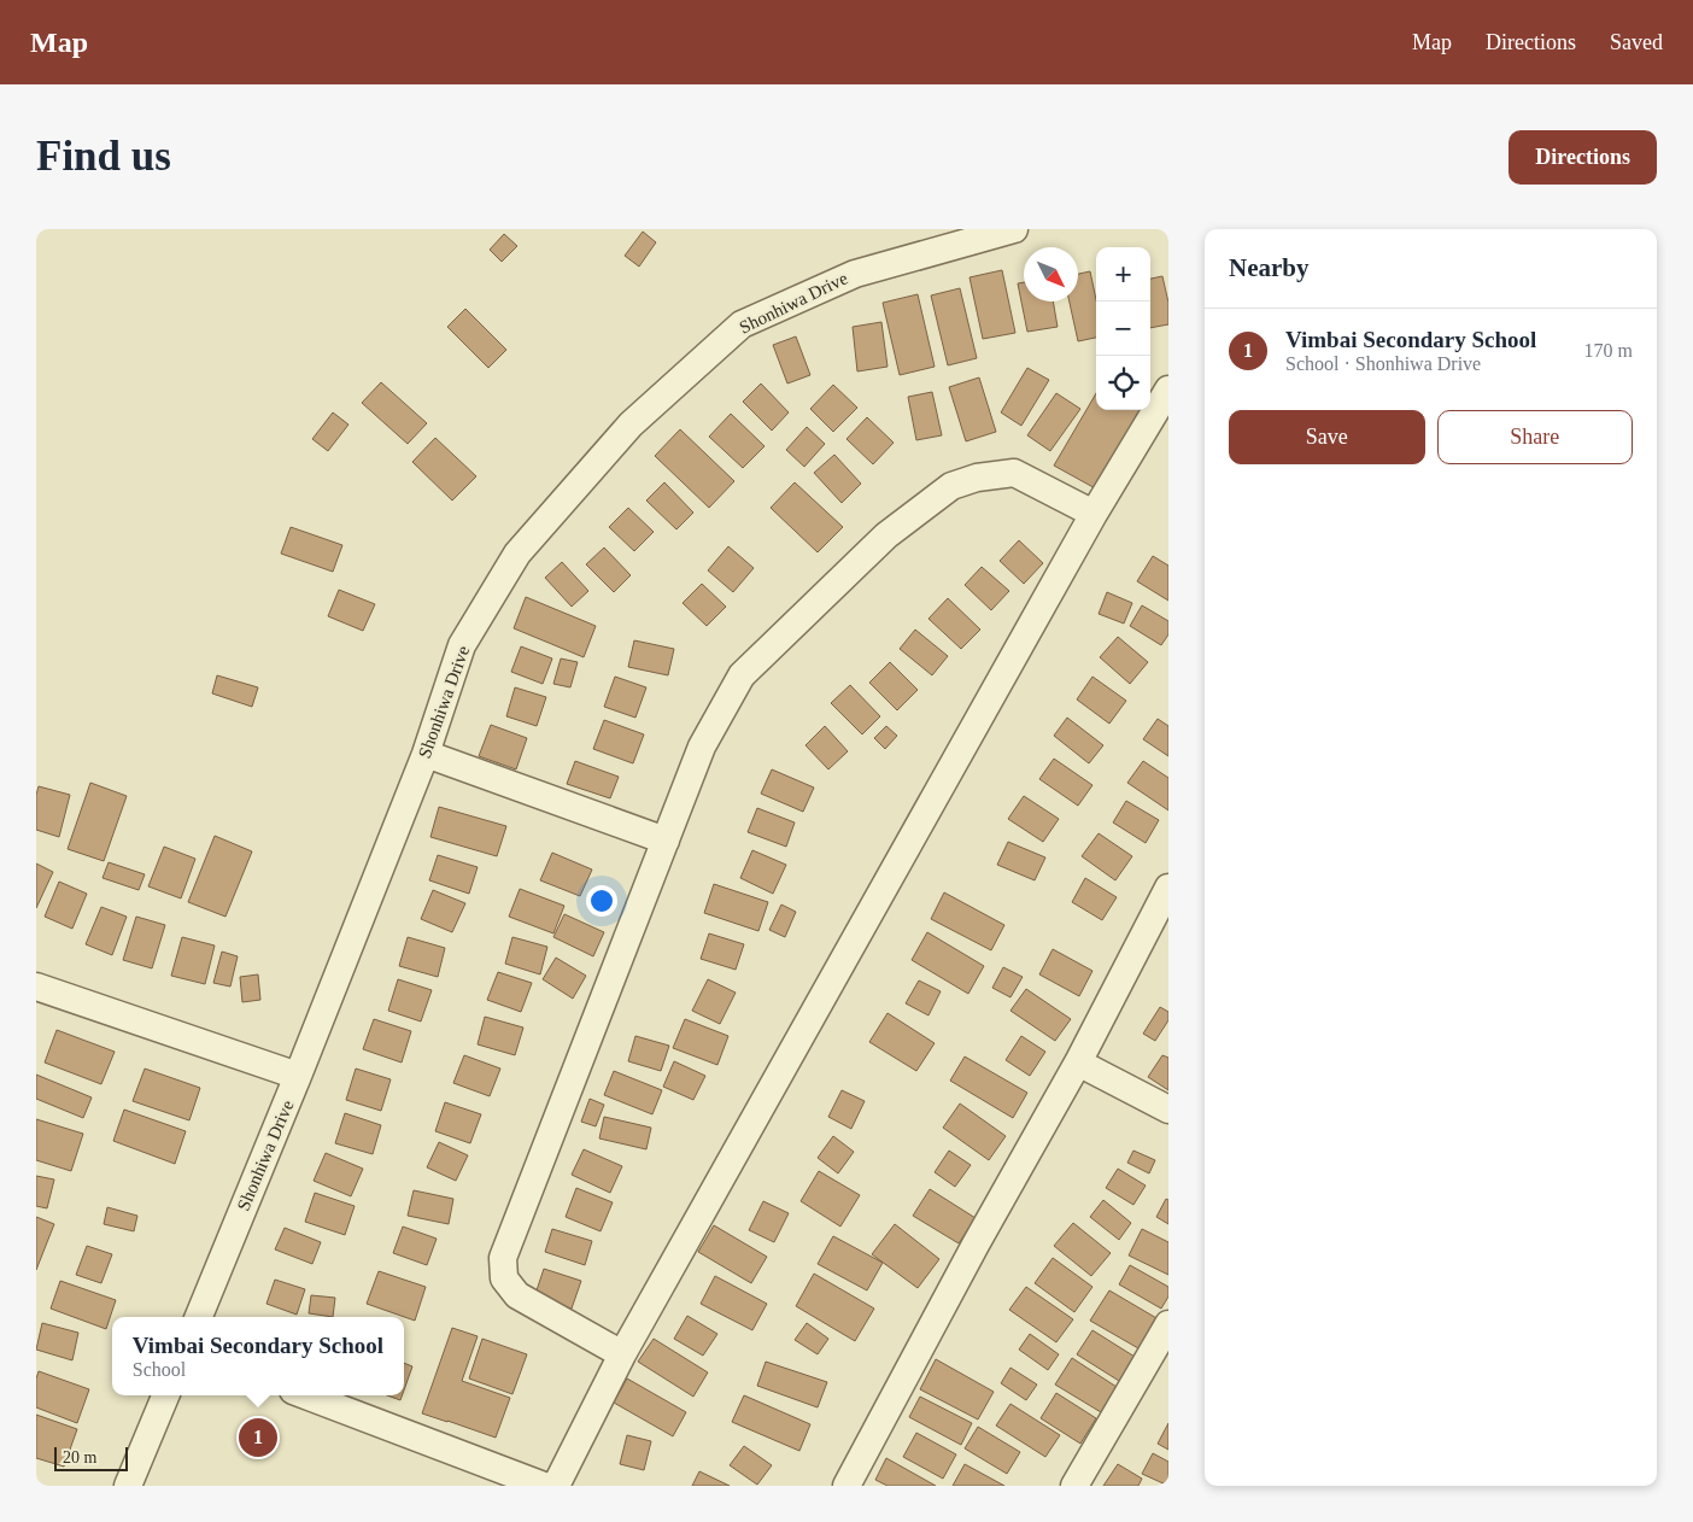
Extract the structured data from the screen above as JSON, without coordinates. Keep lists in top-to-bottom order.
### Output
{
  "streets": {
    "street": ["Shonhiwa Drive"]
  },
  "scale_bar": "20 m",
  "north": "bottom right",
  "page": {
    "header": "Map",
    "nav": ["Map", "Directions", "Saved"],
    "buttons": [
      "Directions",
      ["Save", "Share"]
    ],
    "title": "Find us",
    "heading": "Nearby",
    "map_buttons": ["+", "−"],
    "list": [
      {
        "mark": "1",
        "name": "Vimbai Secondary School",
        "note": "School · Shonhiwa Drive",
        "value": "170 m"
      }
    ],
    "popup": ["Vimbai Secondary School", "School"],
    "pins": "1",
    "scale": "20 m"
  }
}
